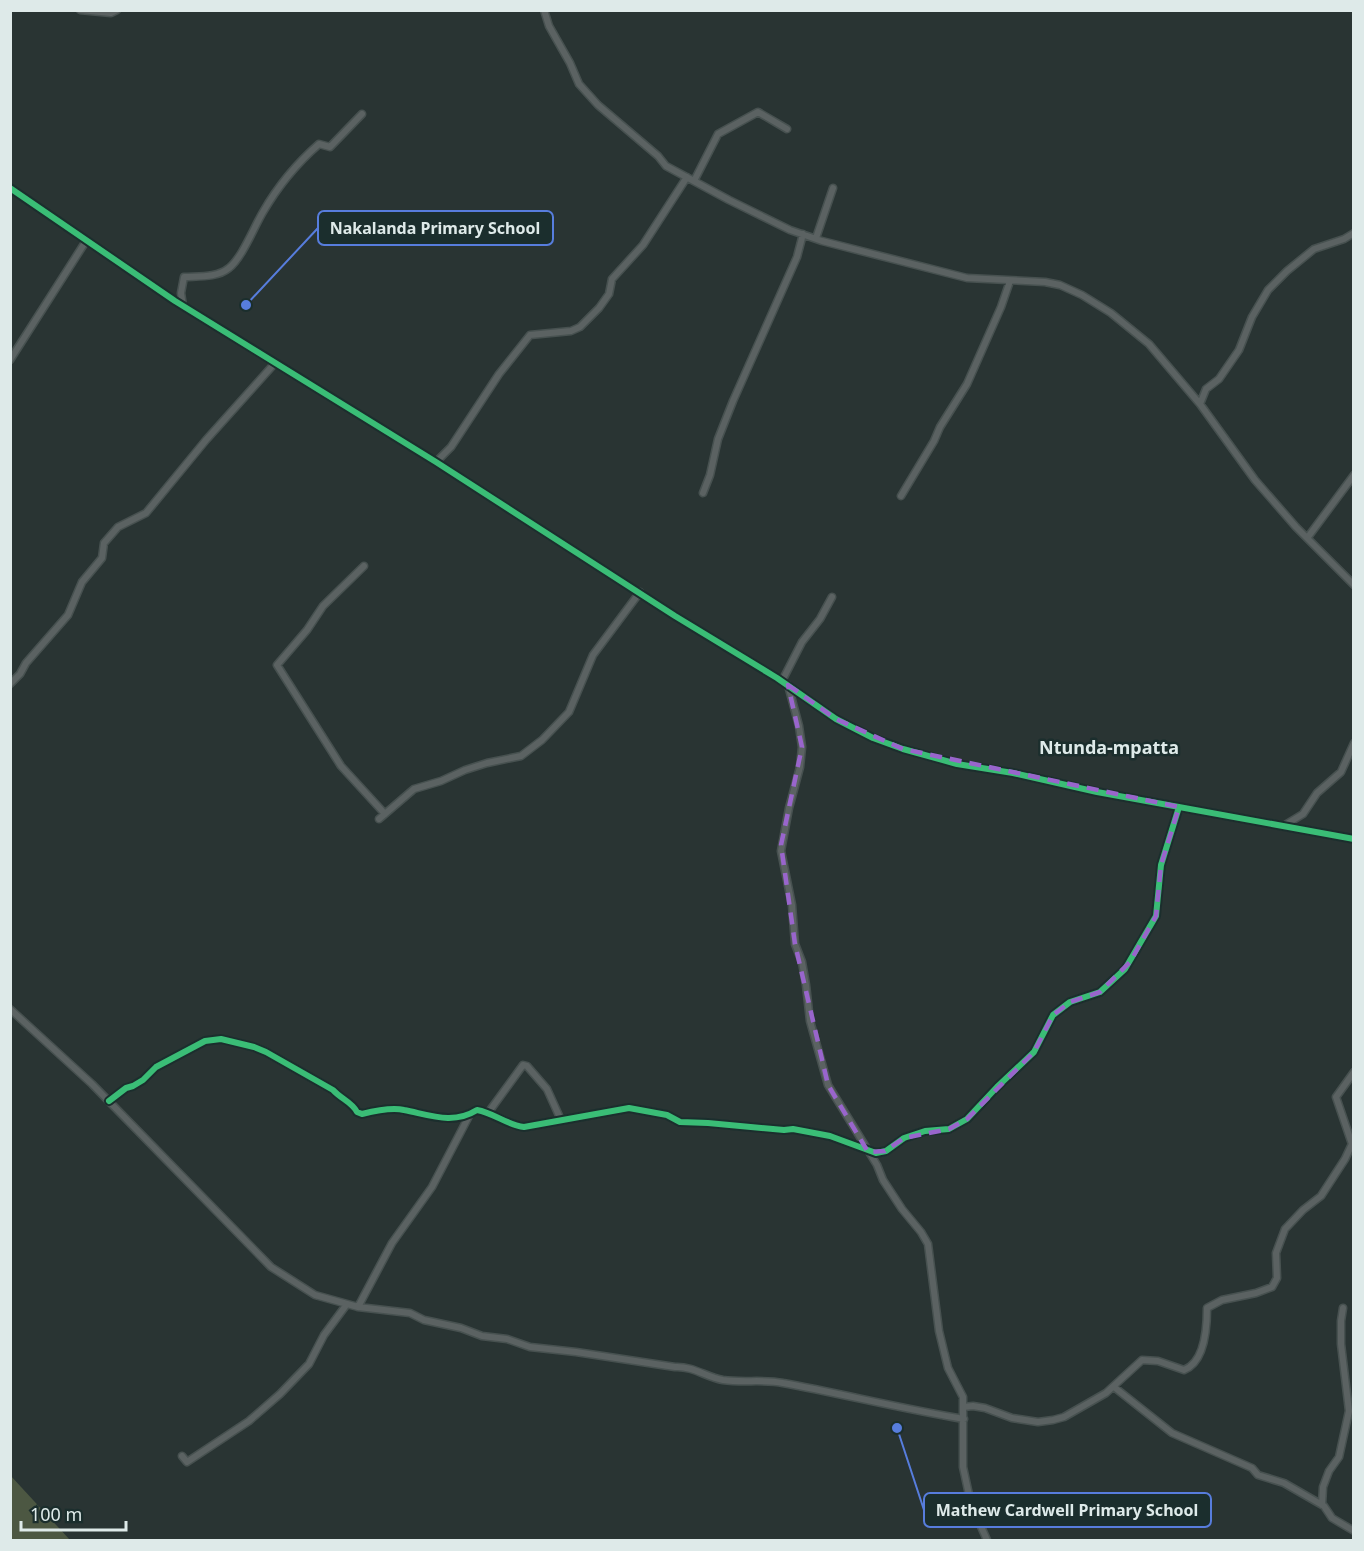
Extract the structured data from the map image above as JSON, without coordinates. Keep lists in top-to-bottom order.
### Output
{
  "districts": ["Ntunda-mpatta"],
  "places": ["Nakalanda Primary School", "Mathew Cardwell Primary School"],
  "scale_bar": "100 m"
}
